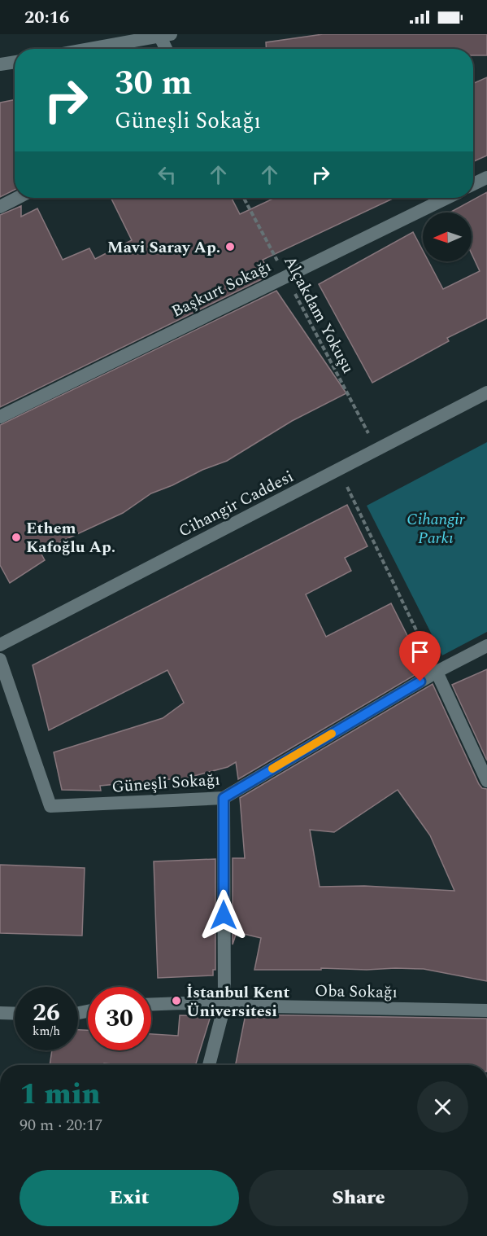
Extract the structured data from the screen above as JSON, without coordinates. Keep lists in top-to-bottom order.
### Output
{
  "streets": {
    "street": [
      "Başkurt Sokağı",
      "Cihangir Caddesi",
      "Güneşli Sokağı",
      "Oba Sokağı"
    ],
    "path": ["Alçakdam Yokuşu"]
  },
  "crossings": [
    ["Başkurt Sokağı", "Alçakdam Yokuşu"],
    ["Alçakdam Yokuşu", "Cihangir Caddesi"]
  ],
  "parks": ["Cihangir Parkı"],
  "places": ["Mavi Saray Ap.", "Ethem Kafoğlu Ap.", "İstanbul Kent Üniversitesi"],
  "north": "left",
  "page": {
    "status": "20:16",
    "turn": ["30 m", "Güneşli Sokağı"],
    "speed": "26 km/h",
    "limit": "30",
    "heading": ["1 min", "90 m · 20:17"],
    "buttons": ["Exit", "Share"]
  }
}
